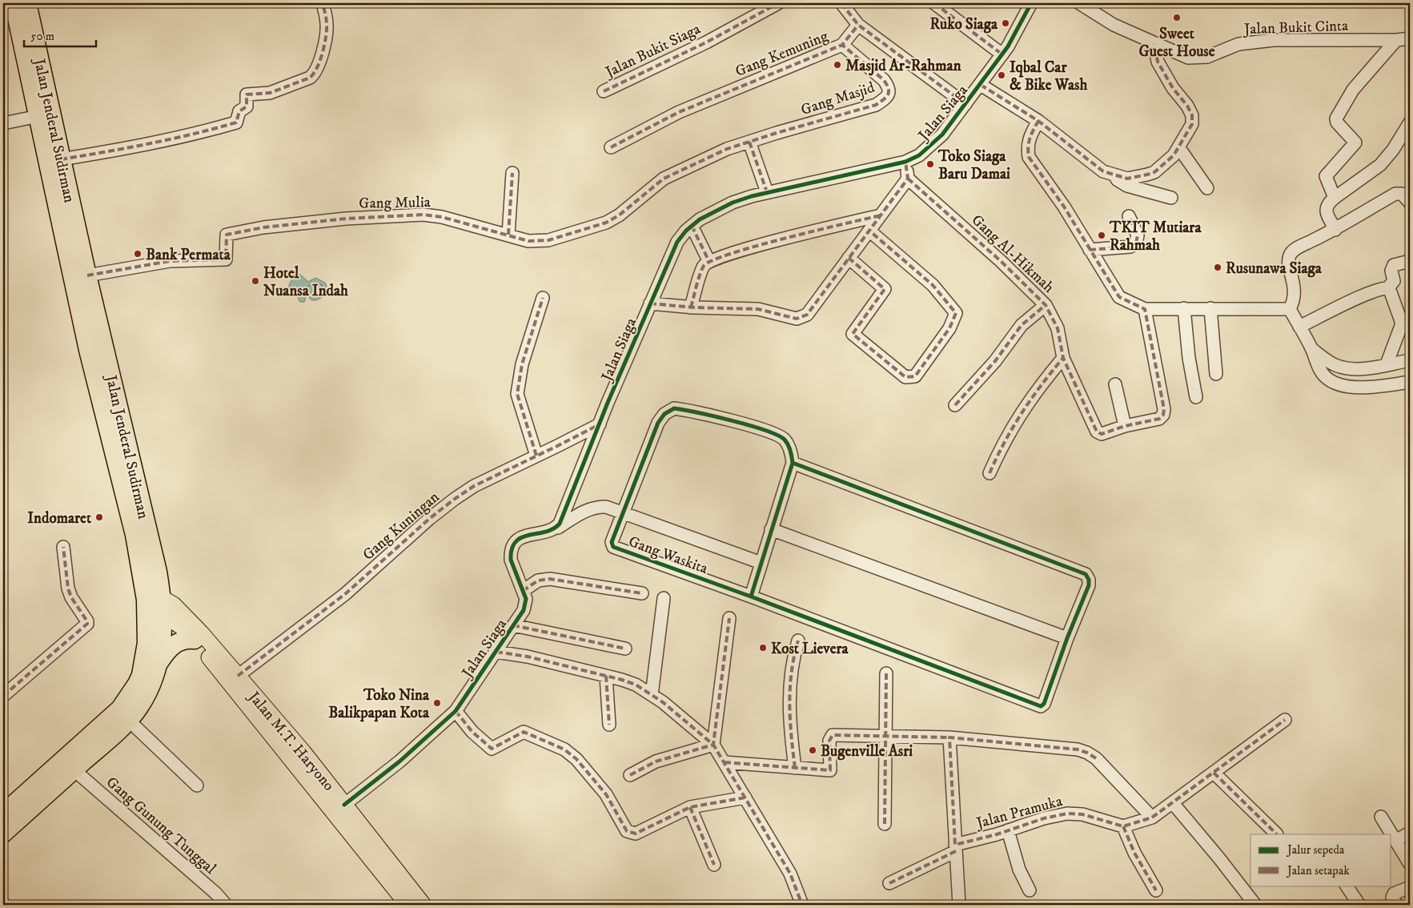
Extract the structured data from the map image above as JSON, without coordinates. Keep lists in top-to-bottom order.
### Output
{
  "streets": {
    "highway": ["Jalan Jenderal Sudirman"],
    "main road": ["Jalan M.T. Haryono"],
    "street": [
      "Jalan Bukit Cinta",
      "Jalan Bukit Siaga",
      "Gang Kemuning",
      "Gang Masjid",
      "Jalan Siaga",
      "Gang Mulia",
      "Gang Al-Hikmah",
      "Gang Kuningan",
      "Gang Waskita",
      "Jalan Pramuka",
      "Gang Gunung Tunggal"
    ]
  },
  "crossings": [
    ["Gang Kemuning", "Gang Masjid"],
    ["Gang Masjid", "Gang Mulia"],
    ["Jalan Siaga", "Gang Kuningan"],
    ["Jalan Siaga", "Gang Waskita"],
    ["Jalan Siaga", "Jalan M.T. Haryono"],
    ["Jalan Jenderal Sudirman", "Gang Mulia"],
    ["Jalan Jenderal Sudirman", "Jalan M.T. Haryono"],
    ["Jalan Jenderal Sudirman", "Gang Gunung Tunggal"],
    ["Gang Kuningan", "Jalan M.T. Haryono"]
  ],
  "places": [
    "Sweet Guest House",
    "Ruko Siaga",
    "Masjid Ar-Rahman",
    "Iqbal Car & Bike Wash",
    "Toko Siaga Baru Damai",
    "TKIT Mutiara Rahmah",
    "Bank Permata",
    "Rusunawa Siaga",
    "Hotel Nuansa Indah",
    "Indomaret",
    "Kost Lievera",
    "Toko Nina Balikpapan Kota",
    "Bugenville Asri"
  ],
  "legend": ["Jalur sepeda", "Jalan setapak"],
  "scale_bar": "50 m"
}
